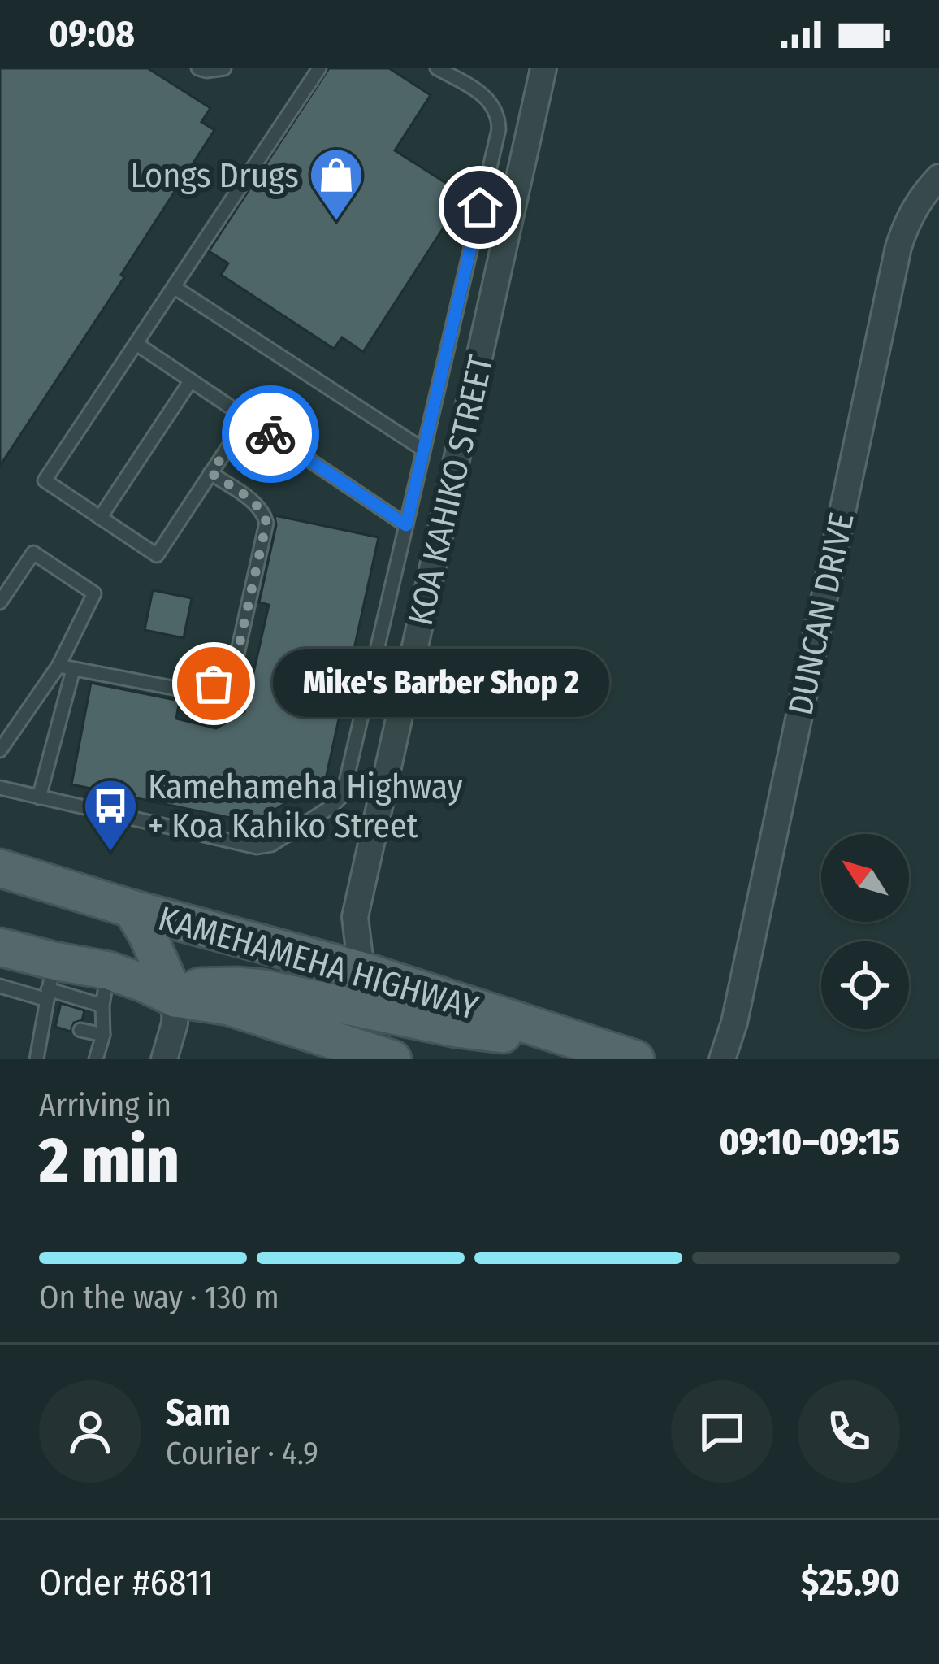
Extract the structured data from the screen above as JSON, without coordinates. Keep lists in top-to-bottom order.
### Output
{
  "streets": {
    "main road": ["KAMEHAMEHA HIGHWAY"],
    "street": ["KOA KAHIKO STREET", "DUNCAN DRIVE"]
  },
  "crossings": [
    ["KOA KAHIKO STREET", "KAMEHAMEHA HIGHWAY"]
  ],
  "places": {
    "shop": ["Longs Drugs"],
    "other": ["Mike's Barber Shop 2"],
    "bus stop": ["Kamehameha Highway + Koa Kahiko Street"]
  },
  "north": "top left",
  "page": {
    "status": "09:08",
    "bubble": "Mike's Barber Shop 2",
    "heading": ["2 min", "Arriving in", "09:10–09:15"],
    "panel": [
      "Sam",
      "Courier · 4.9",
      "Order #6811",
      "$25.90"
    ],
    "bar": "On the way · 130 m"
  }
}
